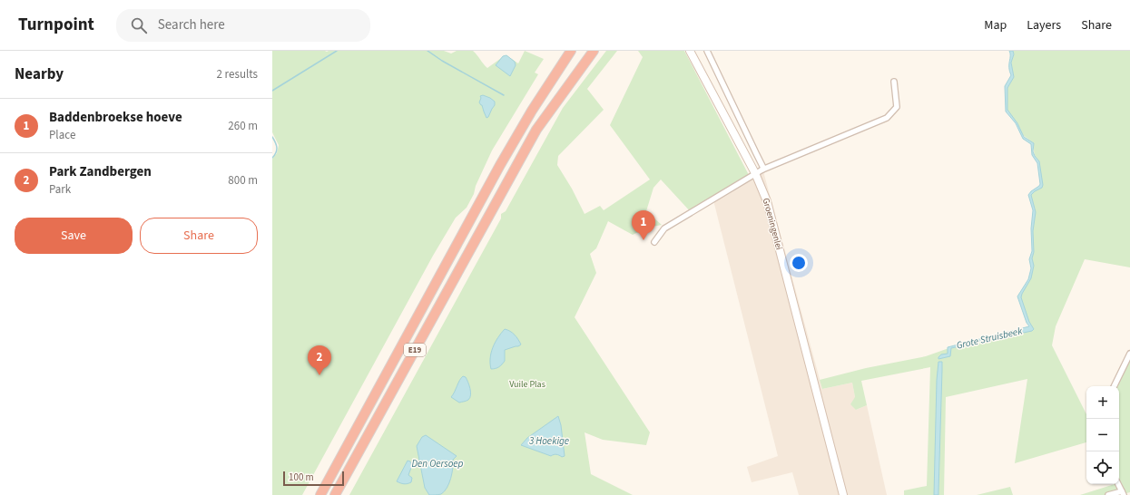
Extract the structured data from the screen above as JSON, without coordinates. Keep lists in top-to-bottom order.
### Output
{
  "streets": {
    "highway": ["E19"],
    "street": ["Groeningenlei"]
  },
  "water": ["Grote Struisbeek", "3 Hoekige", "Den Oersoep"],
  "parks": ["Vuile Plas"],
  "scale_bar": "100 m",
  "page": {
    "header": "Turnpoint",
    "search": "Search here",
    "nav": ["Map", "Layers", "Share"],
    "heading": ["Nearby", "2 results"],
    "list": [
      {
        "mark": "1",
        "name": "Baddenbroekse hoeve",
        "note": "Place",
        "value": "260 m"
      },
      {
        "mark": "2",
        "name": "Park Zandbergen",
        "note": "Park",
        "value": "800 m"
      }
    ],
    "buttons": ["Save", "Share"],
    "pins": ["1", "2"],
    "map_buttons": ["+", "−"],
    "scale": "100 m"
  }
}
